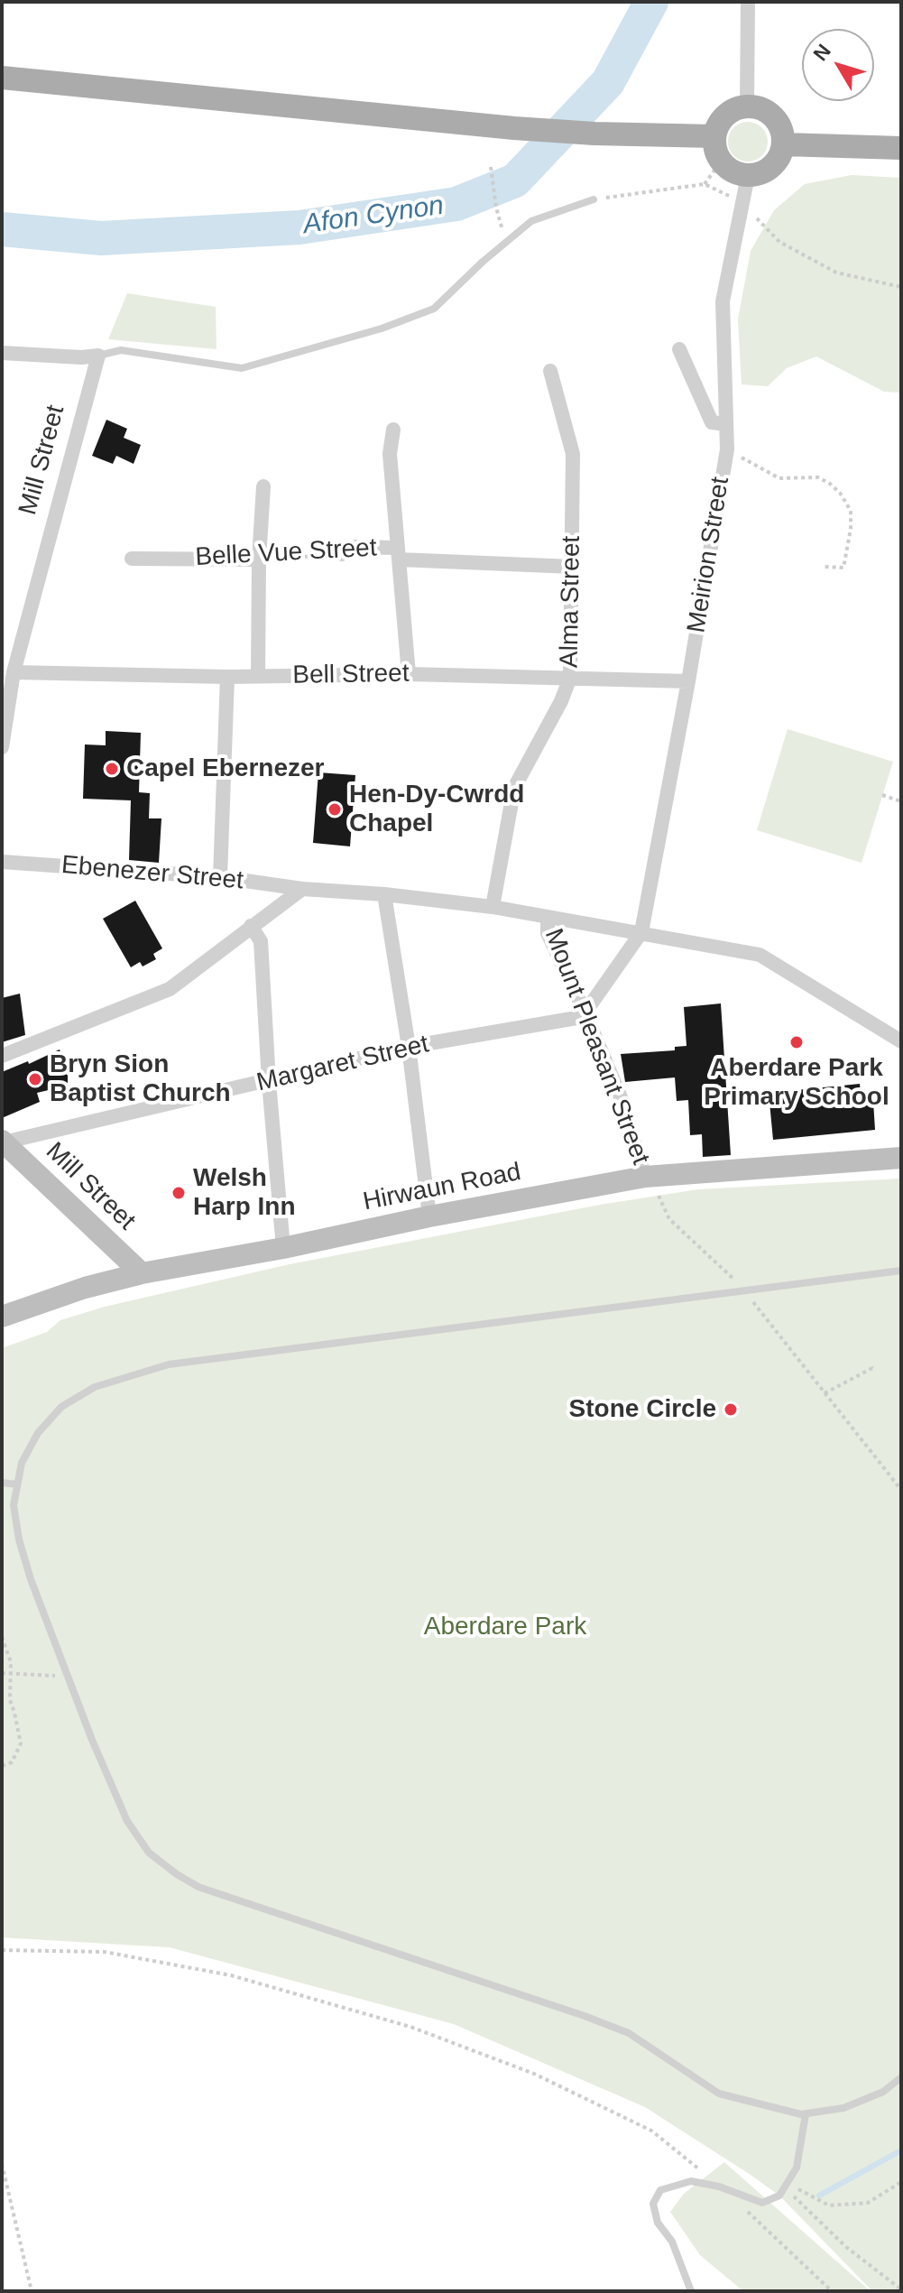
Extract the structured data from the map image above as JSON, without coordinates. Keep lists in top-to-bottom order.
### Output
{
  "streets": {
    "main road": ["Mill Street", "Hirwaun Road"],
    "street": [
      "Belle Vue Street",
      "Meirion Street",
      "Alma Street",
      "Bell Street",
      "Ebenezer Street",
      "Mount Pleasant Street",
      "Margaret Street"
    ]
  },
  "crossings": [
    ["Mill Street", "Bell Street"],
    ["Mill Street", "Margaret Street"],
    ["Mill Street", "Hirwaun Road"],
    ["Belle Vue Street", "Alma Street"],
    ["Meirion Street", "Bell Street"],
    ["Meirion Street", "Mount Pleasant Street"],
    ["Alma Street", "Bell Street"],
    ["Alma Street", "Mount Pleasant Street"],
    ["Ebenezer Street", "Mount Pleasant Street"],
    ["Mount Pleasant Street", "Margaret Street"],
    ["Mount Pleasant Street", "Hirwaun Road"]
  ],
  "water": ["Afon Cynon"],
  "parks": ["Aberdare Park"],
  "places": [
    "Capel Ebernezer",
    "Hen-Dy-Cwrdd Chapel",
    "Aberdare Park Primary School",
    "Bryn Sion Baptist Church",
    "Welsh Harp Inn",
    "Stone Circle"
  ],
  "north": "top left"
}
